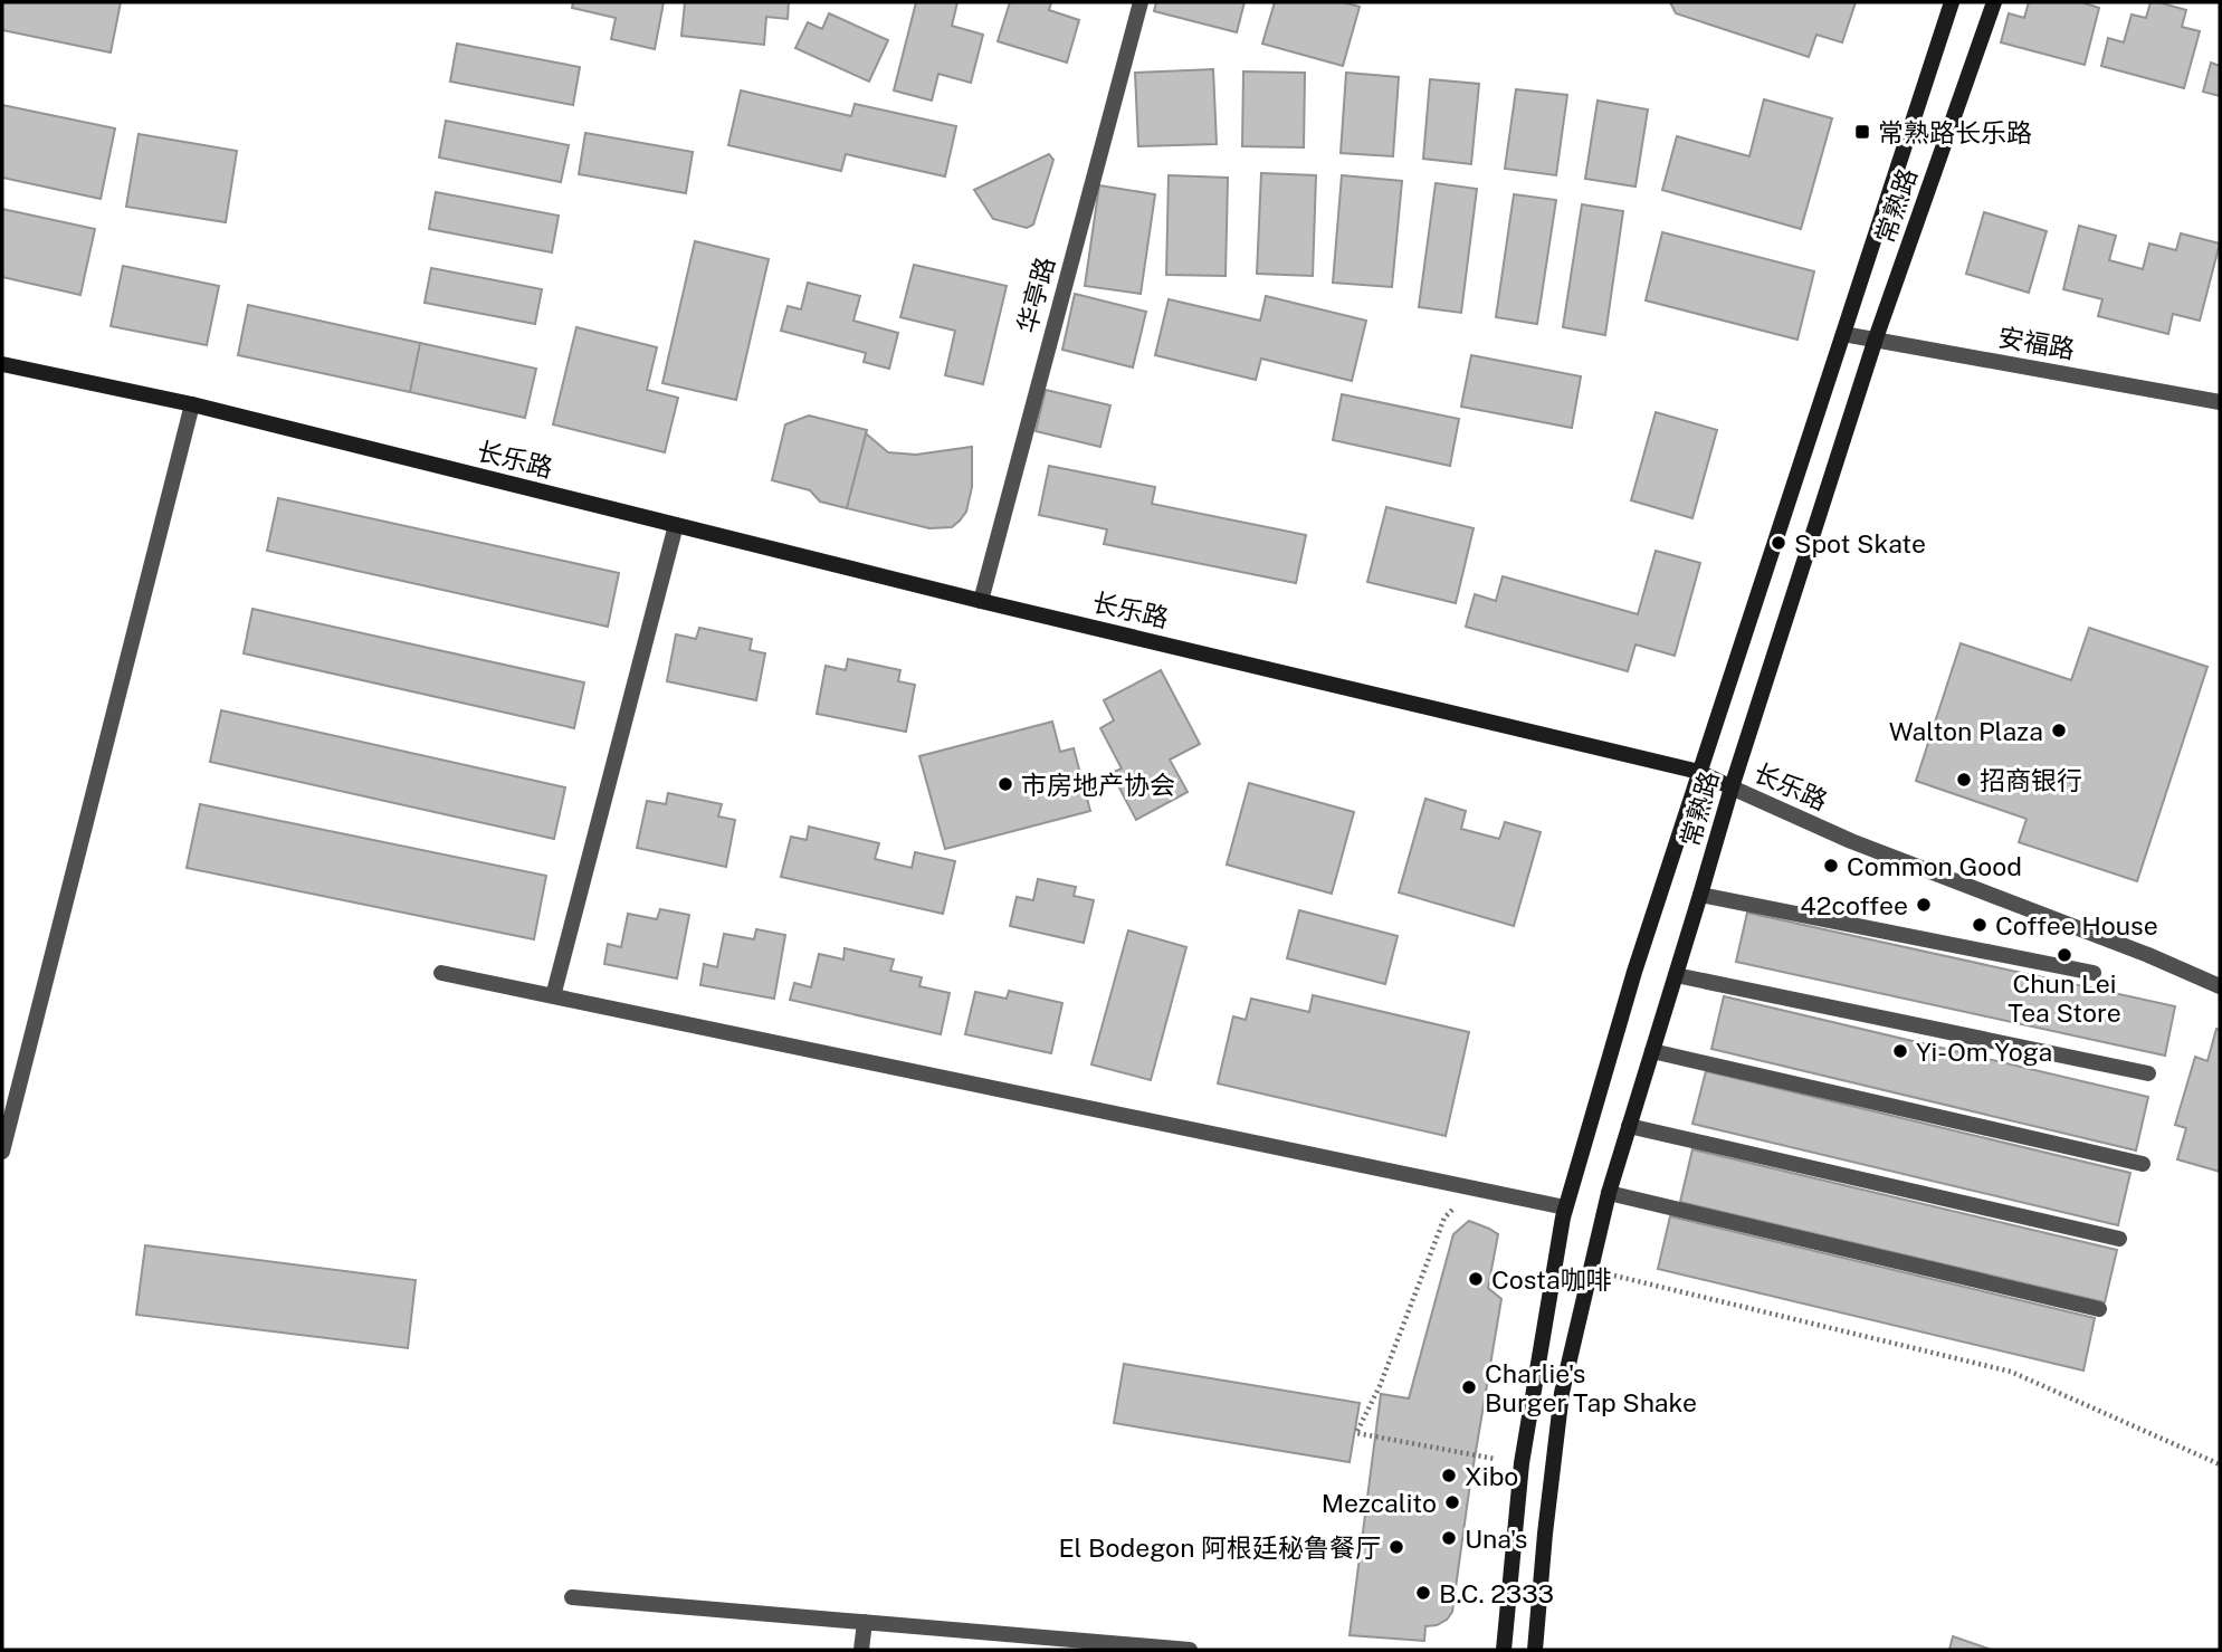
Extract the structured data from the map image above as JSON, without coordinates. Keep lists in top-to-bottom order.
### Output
{
  "streets": {
    "main road": ["常熟路", "长乐路"],
    "street": ["华亭路", "安福路"]
  },
  "crossings": [
    ["常熟路", "安福路"],
    ["常熟路", "长乐路"],
    ["华亭路", "长乐路"]
  ],
  "places": {
    "transit": ["常熟路长乐路"],
    "other": [
      "Spot Skate",
      "Walton Plaza",
      "招商银行",
      "市房地产协会",
      "Common Good",
      "42coffee",
      "Coffee House",
      "Chun Lei Tea Store",
      "Yi-Om Yoga",
      "Costa咖啡",
      "Charlie's Burger Tap Shake",
      "Xibo",
      "Mezcalito",
      "Una's",
      "El Bodegon 阿根廷秘鲁餐厅",
      "B.C. 2333"
    ]
  }
}
